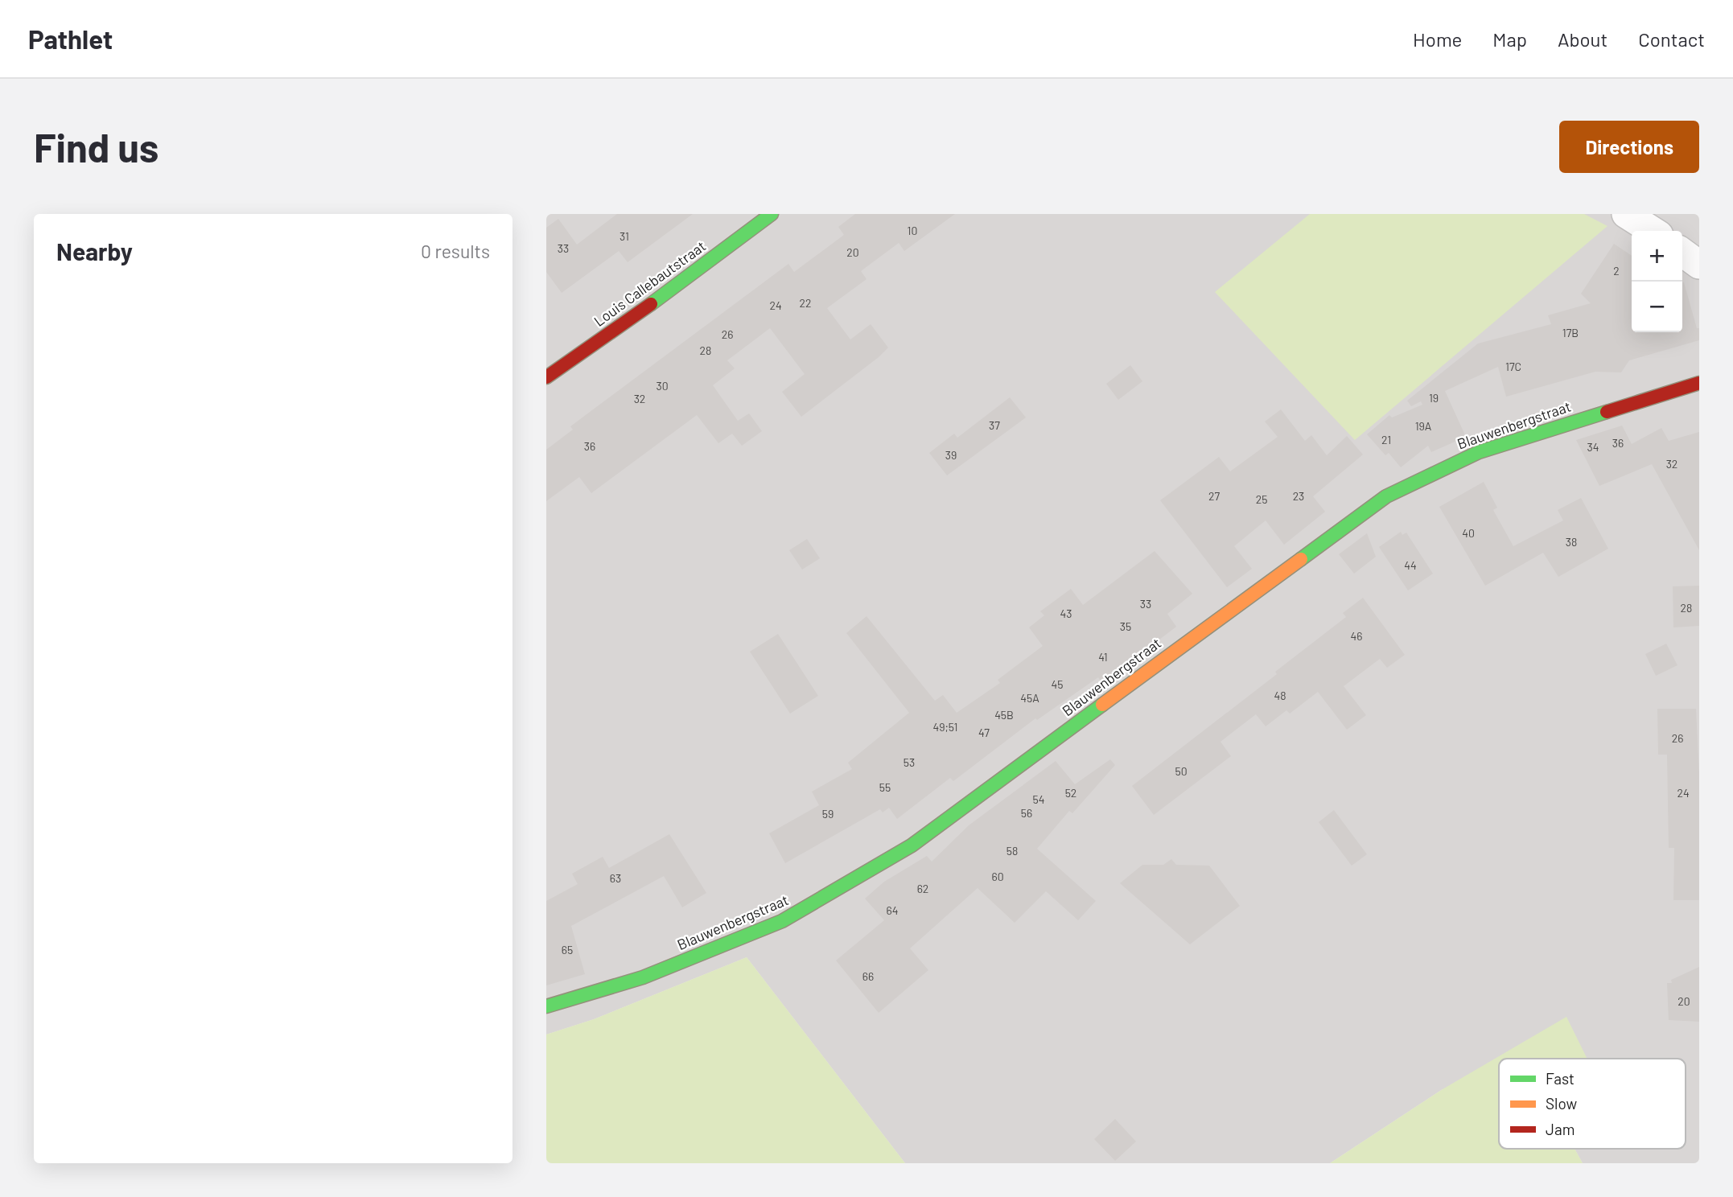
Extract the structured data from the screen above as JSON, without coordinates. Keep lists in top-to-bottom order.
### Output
{
  "streets": {
    "street": ["Louis Callebautstraat", "Blauwenbergstraat"]
  },
  "house_numbers": [
    "10",
    "31",
    "33",
    "20",
    "2",
    "22",
    "24",
    "17B",
    "26",
    "28",
    "17C",
    "30",
    "19",
    "32",
    "37",
    "19A",
    "21",
    "36",
    "36",
    "34",
    "39",
    "32",
    "27",
    "23",
    "25",
    "40",
    "38",
    "44",
    "33",
    "28",
    "43",
    "35",
    "46",
    "41",
    "45",
    "48",
    "45A",
    "45B",
    "49;51",
    "47",
    "26",
    "53",
    "50",
    "55",
    "52",
    "24",
    "54",
    "56",
    "59",
    "58",
    "60",
    "63",
    "62",
    "64",
    "65",
    "66",
    "20"
  ],
  "legend": ["Fast", "Slow", "Jam"],
  "page": {
    "header": "Pathlet",
    "nav": [
      "Home",
      "Map",
      "About",
      "Contact"
    ],
    "buttons": "Directions",
    "title": "Find us",
    "heading": ["Nearby", "0 results"],
    "map_buttons": ["+", "−"]
  }
}
